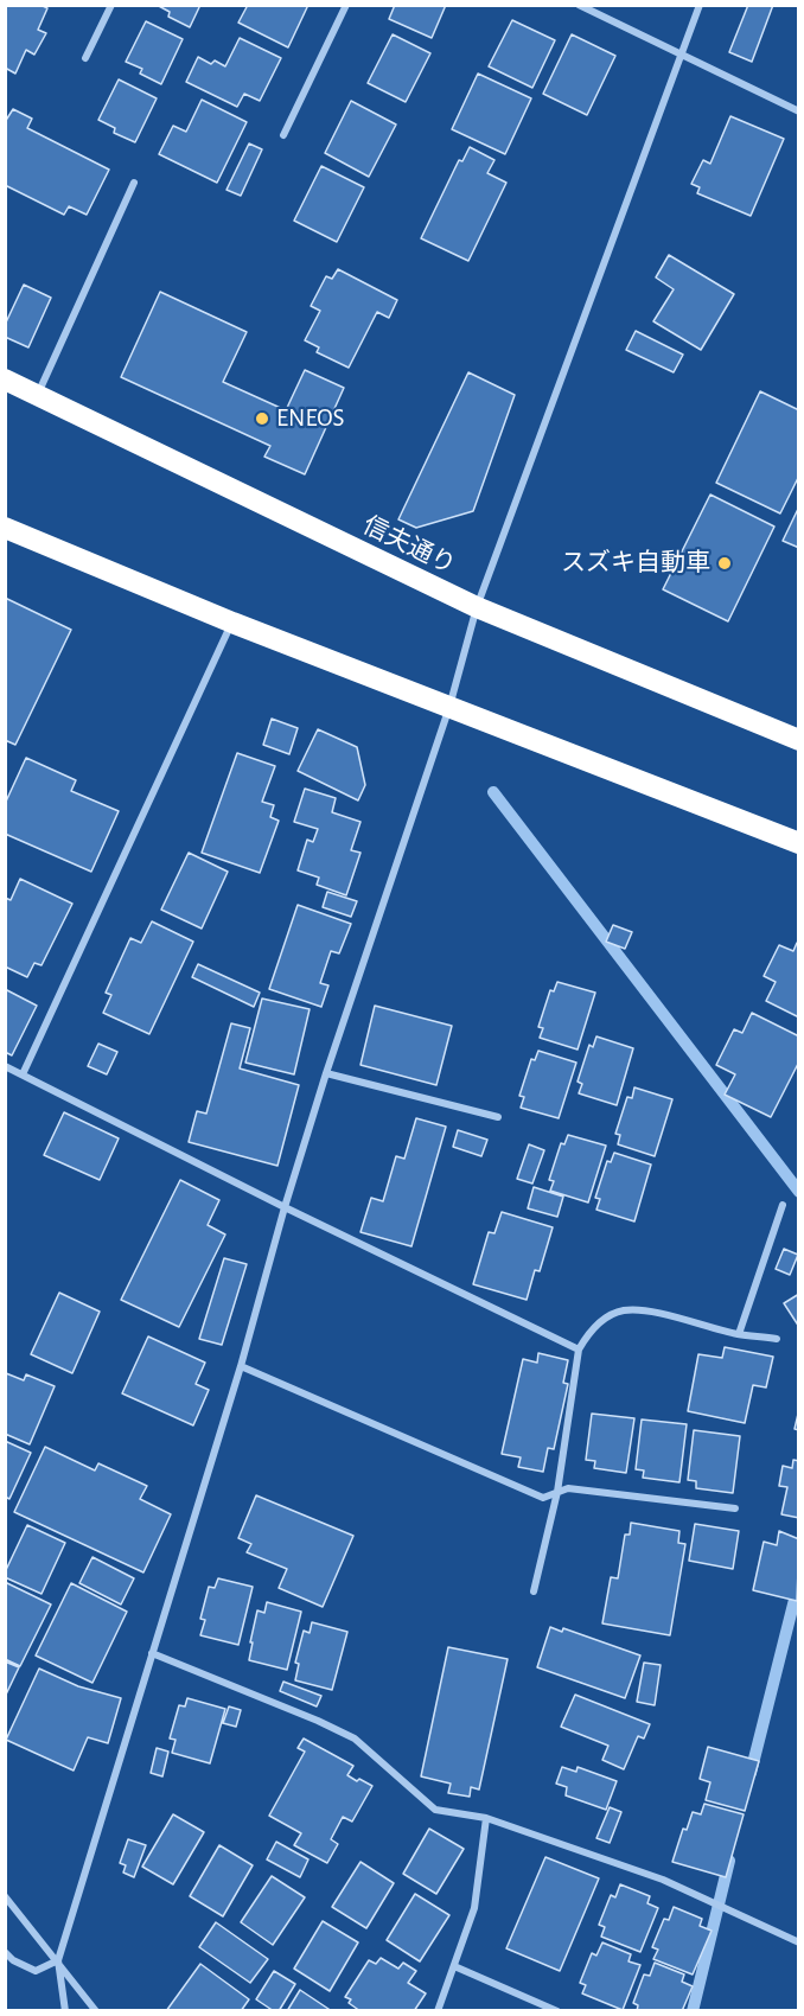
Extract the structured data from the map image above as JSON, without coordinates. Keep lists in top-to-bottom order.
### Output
{
  "streets": {
    "highway": ["信夫通り"]
  },
  "places": ["ENEOS", "スズキ自動車"]
}
